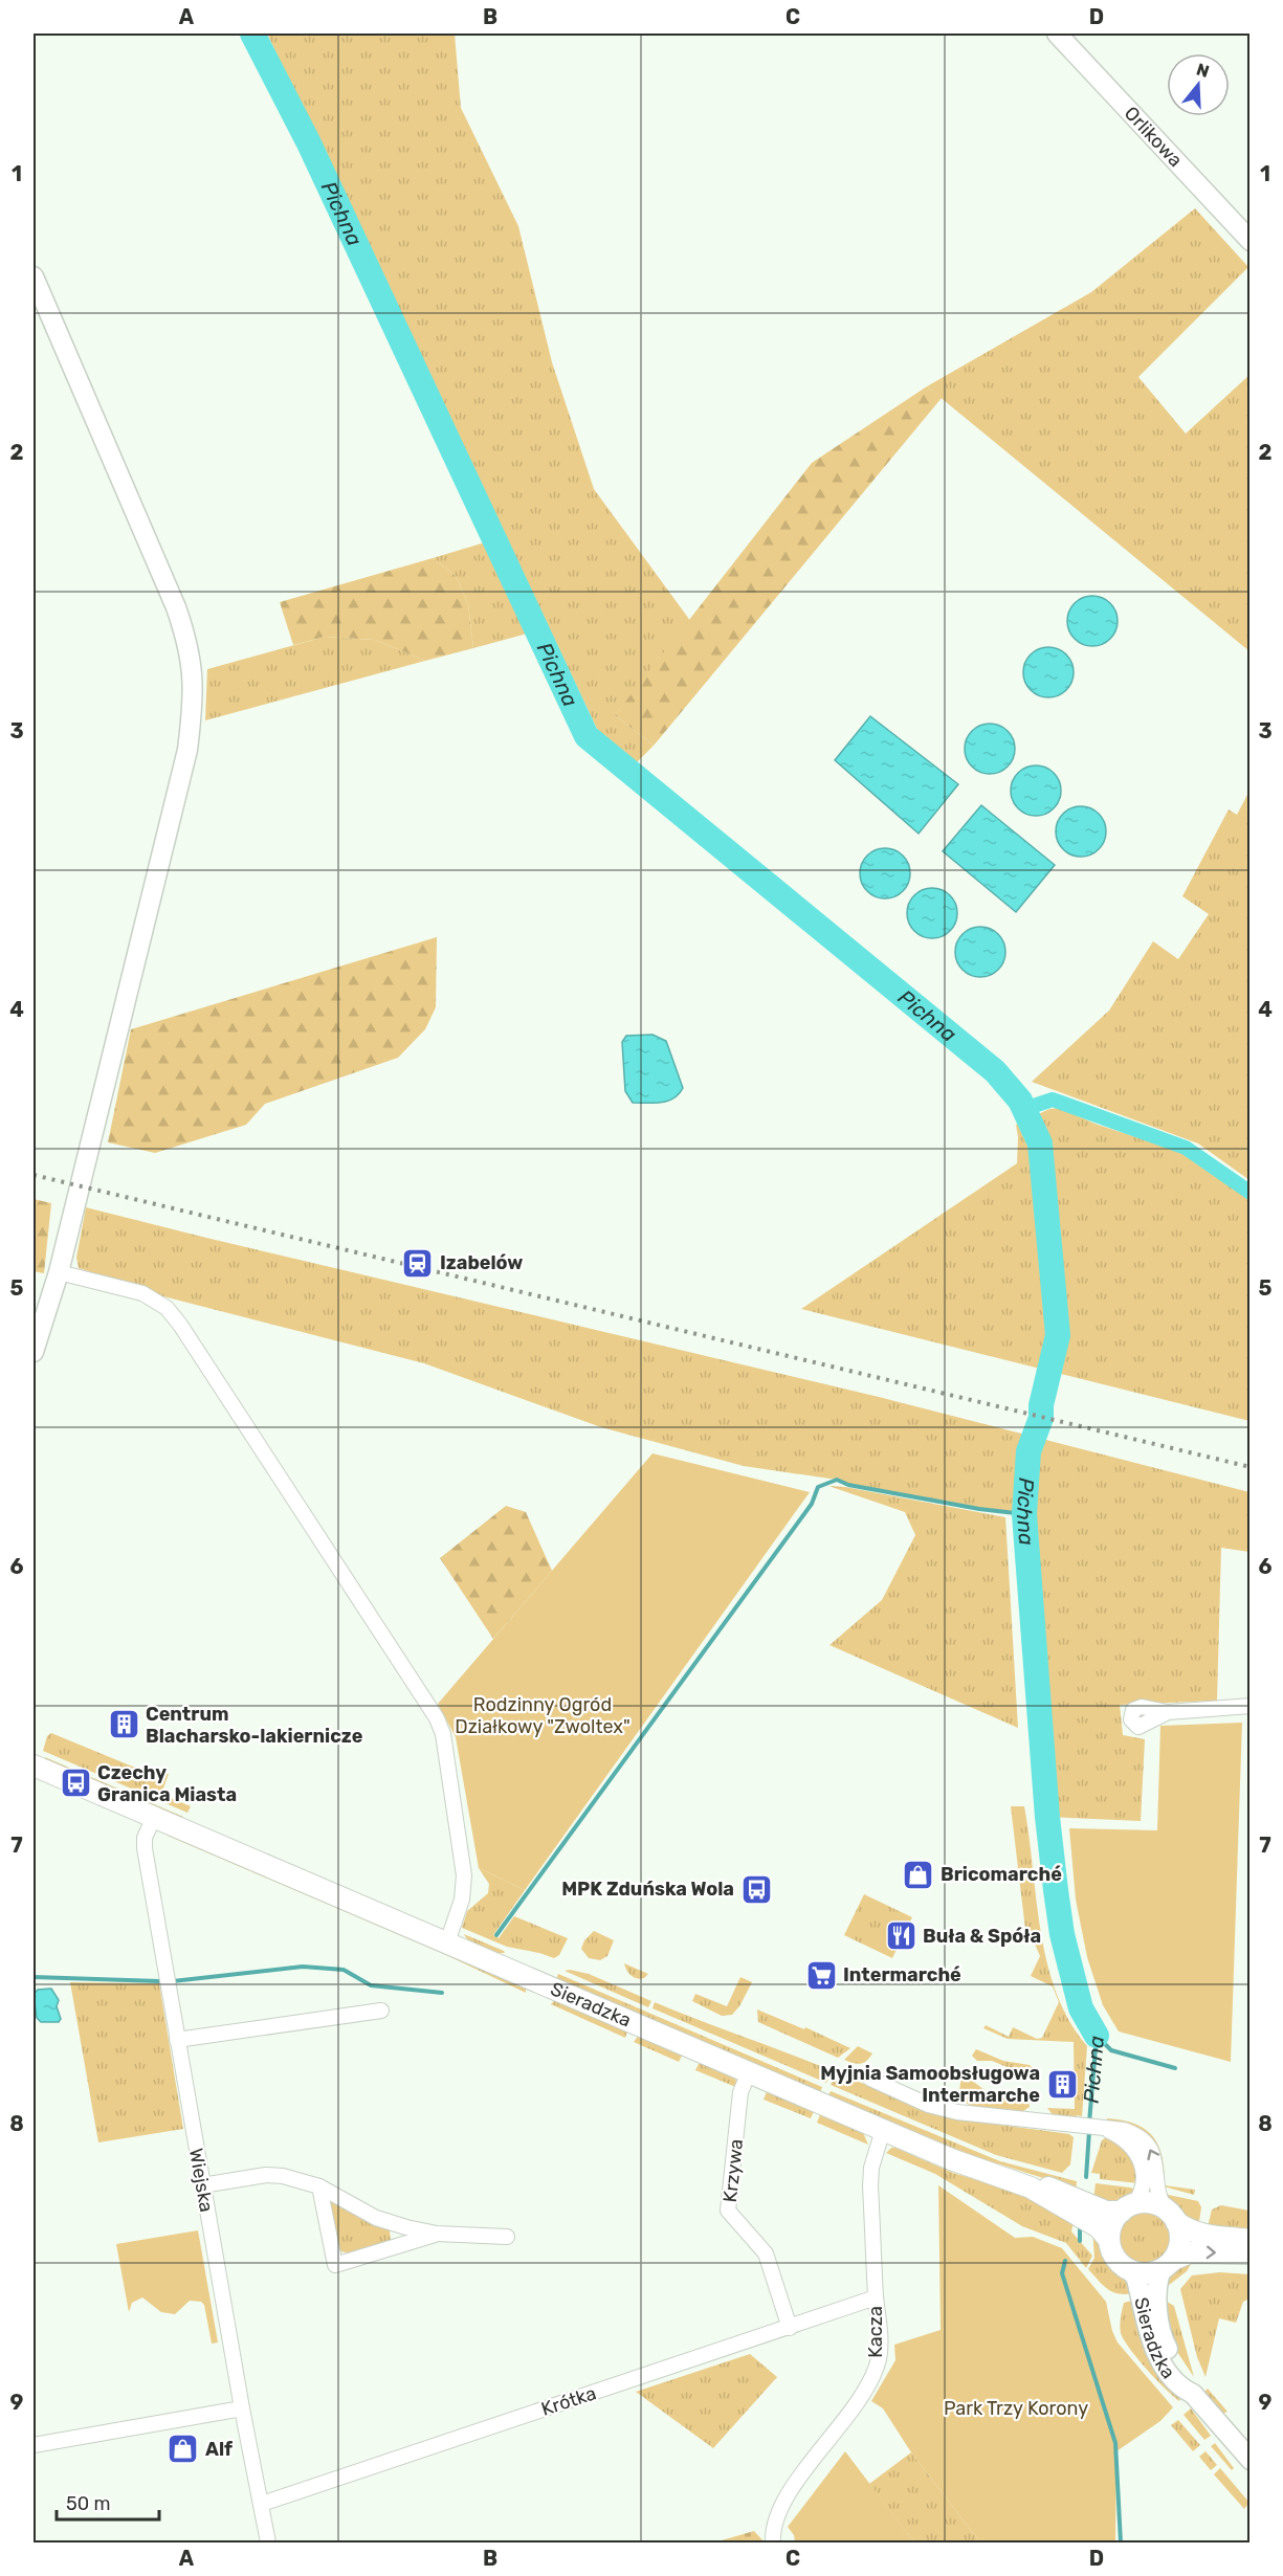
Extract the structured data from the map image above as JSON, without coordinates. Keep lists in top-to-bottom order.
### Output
{
  "streets": {
    "main road": ["Sieradzka"],
    "street": [
      "Orlikowa",
      "Krzywa",
      "Wiejska",
      "Kacza",
      "Krótka"
    ]
  },
  "crossings": [
    ["Sieradzka", "Krzywa"],
    ["Sieradzka", "Wiejska"],
    ["Sieradzka", "Kacza"],
    ["Krzywa", "Krótka"],
    ["Wiejska", "Krótka"],
    ["Kacza", "Krótka"]
  ],
  "water": ["Pichna"],
  "parks": ["Rodzinny Ogród Działkowy \"Zwoltex\"", "Park Trzy Korony"],
  "places": {
    "station": ["Izabelów"],
    "building": ["Centrum Blacharsko-lakiernicze", "Myjnia Samoobsługowa Intermarche"],
    "bus stop": ["Czechy Granica Miasta", "MPK Zduńska Wola"],
    "shop": ["Bricomarché", "Alf"],
    "restaurant": ["Buła & Spóła"],
    "supermarket": ["Intermarché"]
  },
  "scale_bar": "50 m",
  "north": "top",
  "grid": {
    "columns": [
      "A",
      "B",
      "C",
      "D"
    ],
    "rows": [
      "1",
      "2",
      "3",
      "4",
      "5",
      "6",
      "7",
      "8",
      "9"
    ]
  }
}
